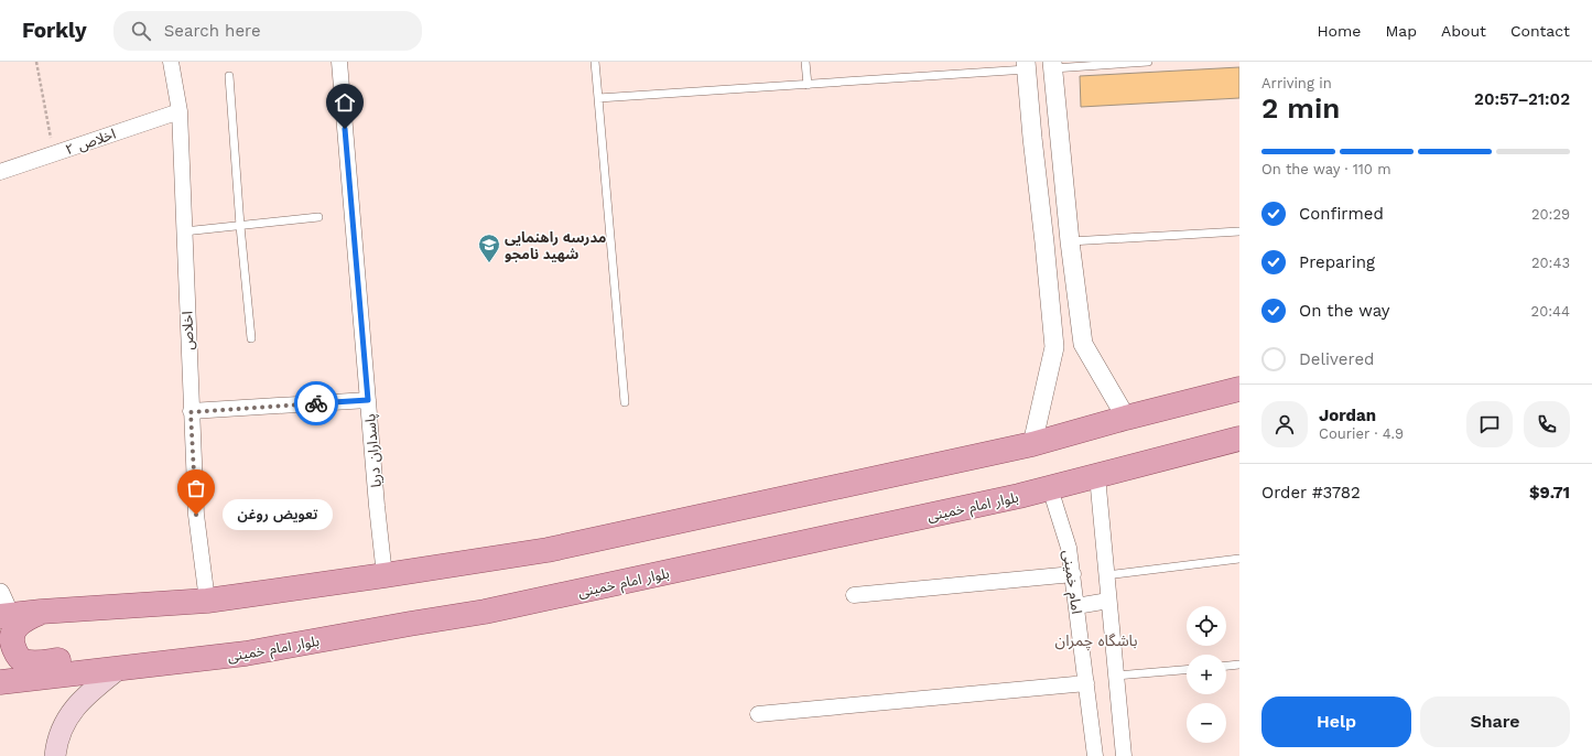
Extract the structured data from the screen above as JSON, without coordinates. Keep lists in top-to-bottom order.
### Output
{
  "streets": {
    "main road": ["بلوار امام خمینی"],
    "street": [
      "اخلاص ۲",
      "اخلاص",
      "پاسداران دریا",
      "امام خمینی"
    ]
  },
  "crossings": [
    ["اخلاص ۲", "اخلاص"],
    ["بلوار امام خمینی", "امام خمینی"]
  ],
  "districts": ["باشگاه چمران"],
  "places": {
    "school or university": ["مدرسه راهنمایی شهید نامجو"],
    "other": ["تعویض روغن"]
  },
  "page": {
    "header": "Forkly",
    "search": "Search here",
    "nav": [
      "Home",
      "Map",
      "About",
      "Contact"
    ],
    "heading": ["2 min", "Arriving in", "20:57–21:02"],
    "panel": [
      "Jordan",
      "Courier · 4.9",
      "Order #3782",
      "$9.71"
    ],
    "bar": "On the way · 110 m",
    "list": [
      ["Confirmed", "20:29"],
      ["Preparing", "20:43"],
      ["On the way", "20:44"],
      "Delivered"
    ],
    "bubble": "تعویض روغن",
    "map_buttons": ["+", "−"],
    "buttons": ["Help", "Share"]
  }
}
